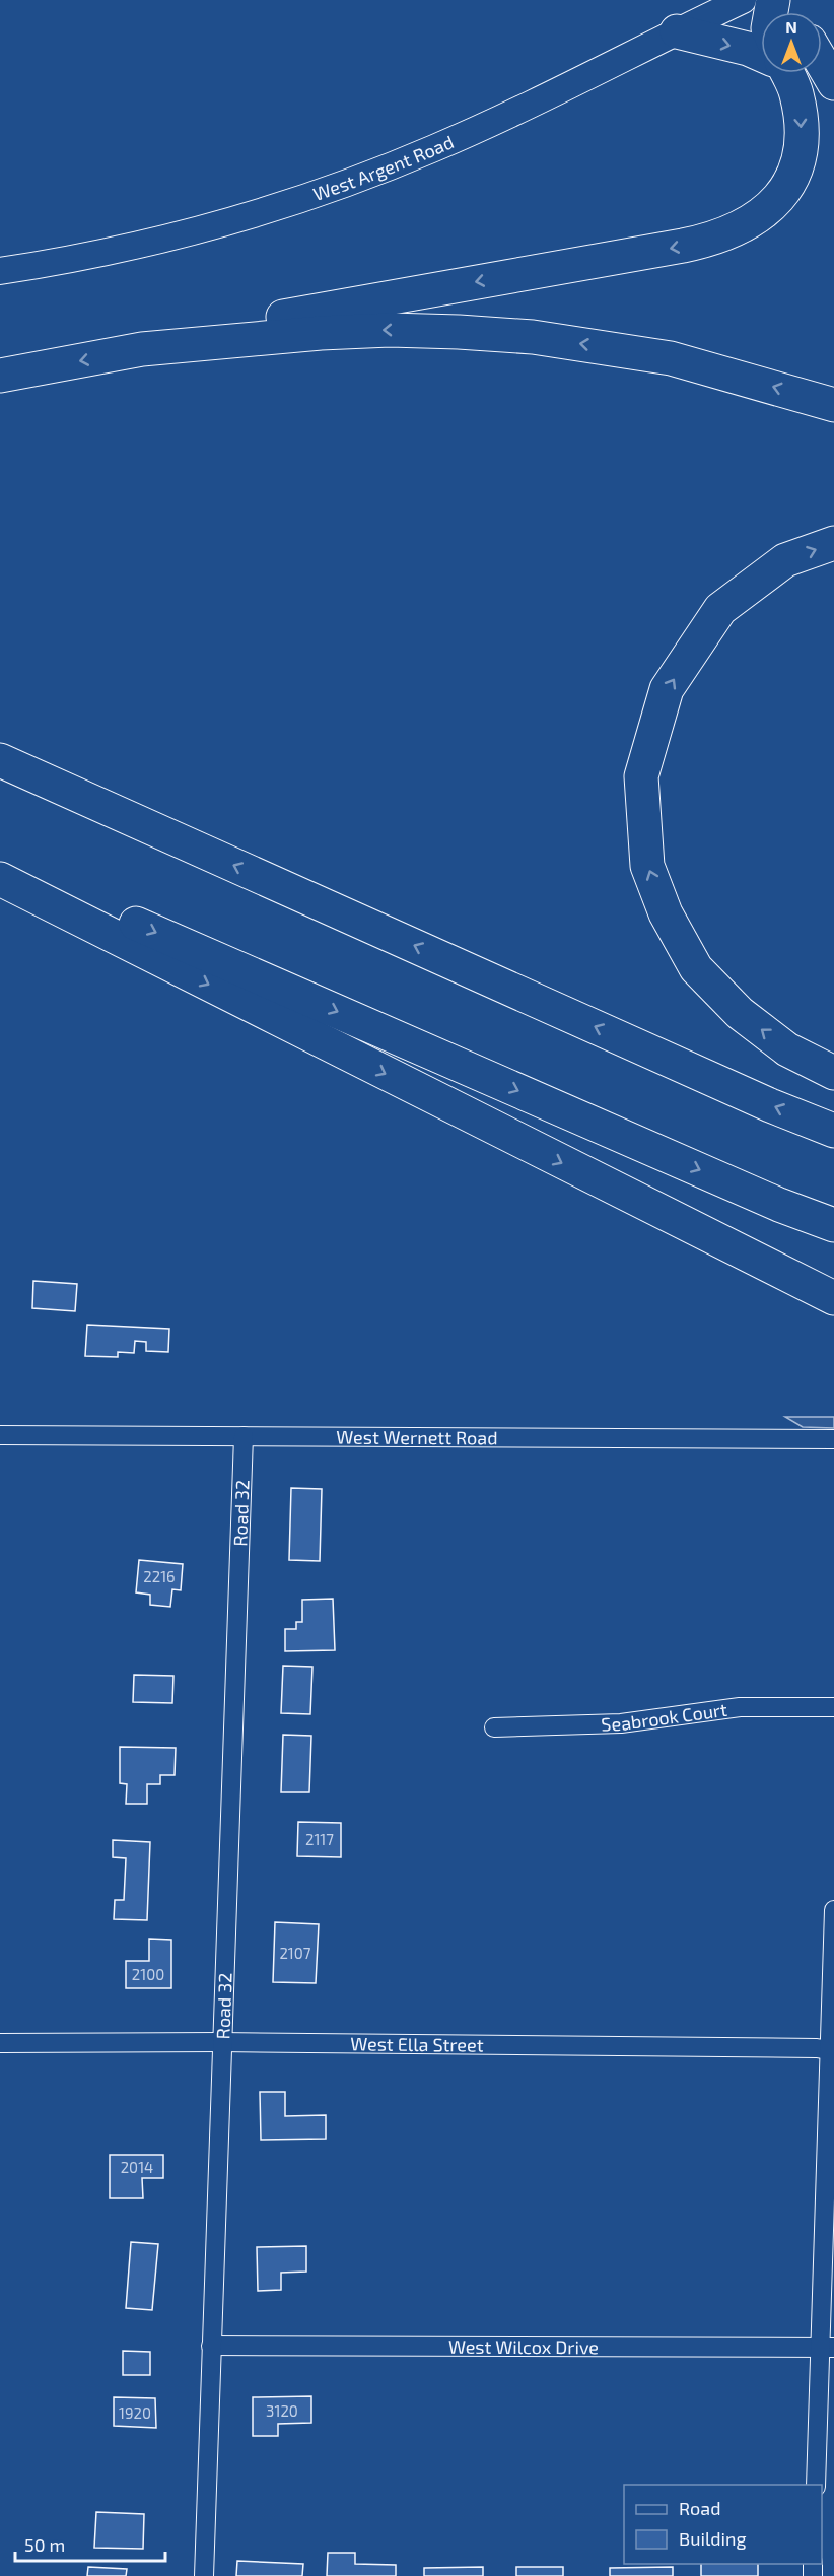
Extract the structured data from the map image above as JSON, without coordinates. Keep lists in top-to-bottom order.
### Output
{
  "streets": {
    "main road": ["West Argent Road"],
    "street": [
      "West Wernett Road",
      "Road 32",
      "Seabrook Court",
      "West Ella Street",
      "West Wilcox Drive"
    ]
  },
  "crossings": [
    ["West Wernett Road", "Road 32"],
    ["Road 32", "West Ella Street"],
    ["Road 32", "West Wilcox Drive"]
  ],
  "house_numbers": [
    "2216",
    "2117",
    "2107",
    "2100",
    "2014",
    "3120",
    "1920"
  ],
  "legend": ["Road", "Building"],
  "scale_bar": "50 m",
  "north": "top"
}
